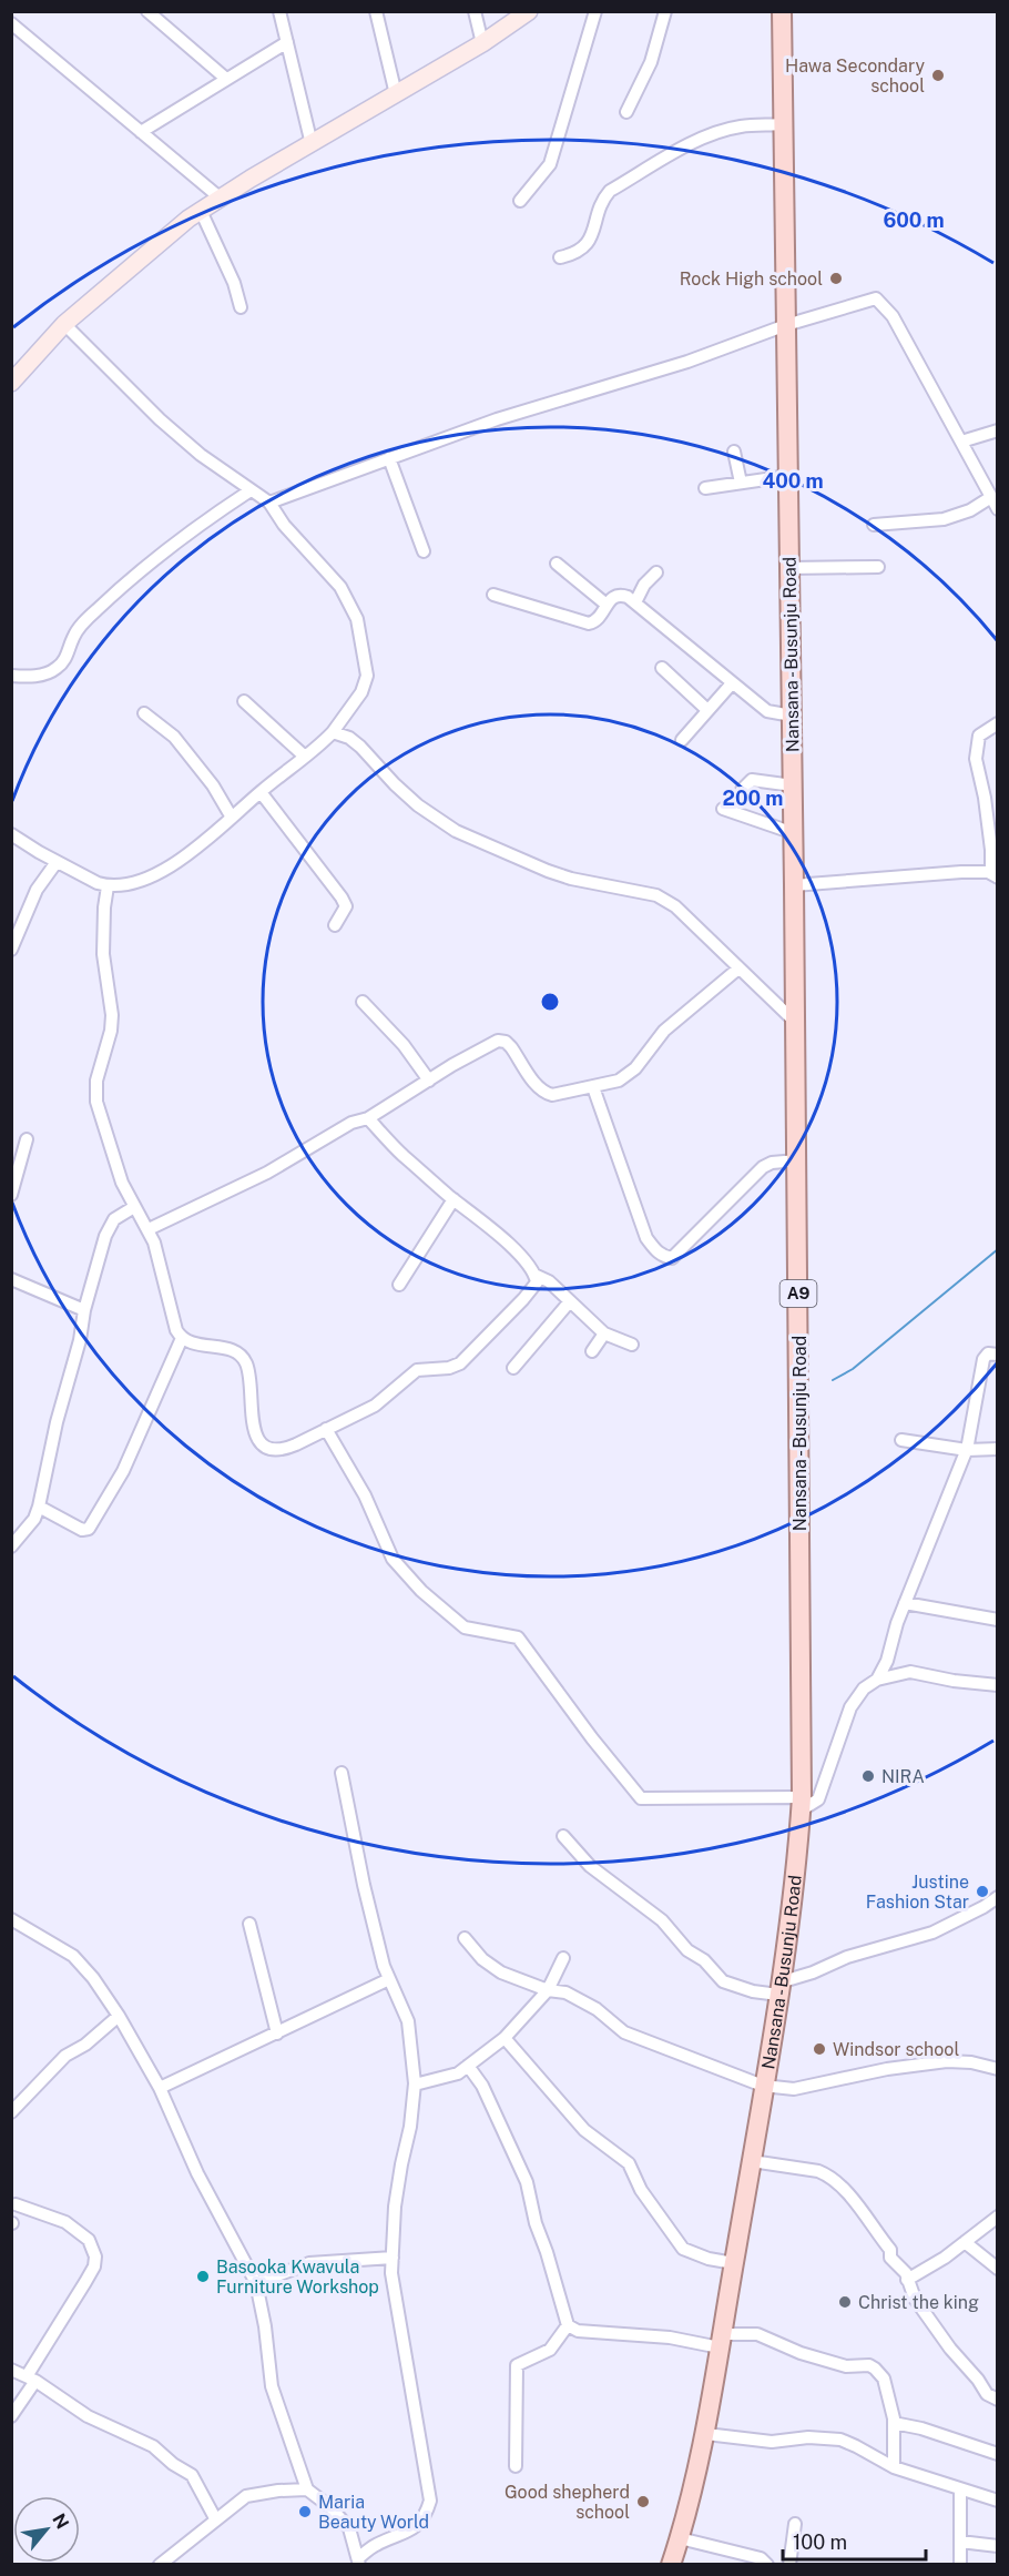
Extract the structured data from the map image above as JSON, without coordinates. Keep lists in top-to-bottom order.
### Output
{
  "streets": {
    "main road": ["Nansana - Busunju Road", "A9"]
  },
  "places": [
    "Hawa Secondary school",
    "Rock High school",
    "NIRA",
    "Justine Fashion Star",
    "Windsor school",
    "Basooka Kwavula Furniture Workshop",
    "Christ the king",
    "Good shepherd school",
    "Maria Beauty World"
  ],
  "scale_bar": "100 m",
  "north": "top right",
  "rings": ["600 m", "400 m", "200 m"]
}
